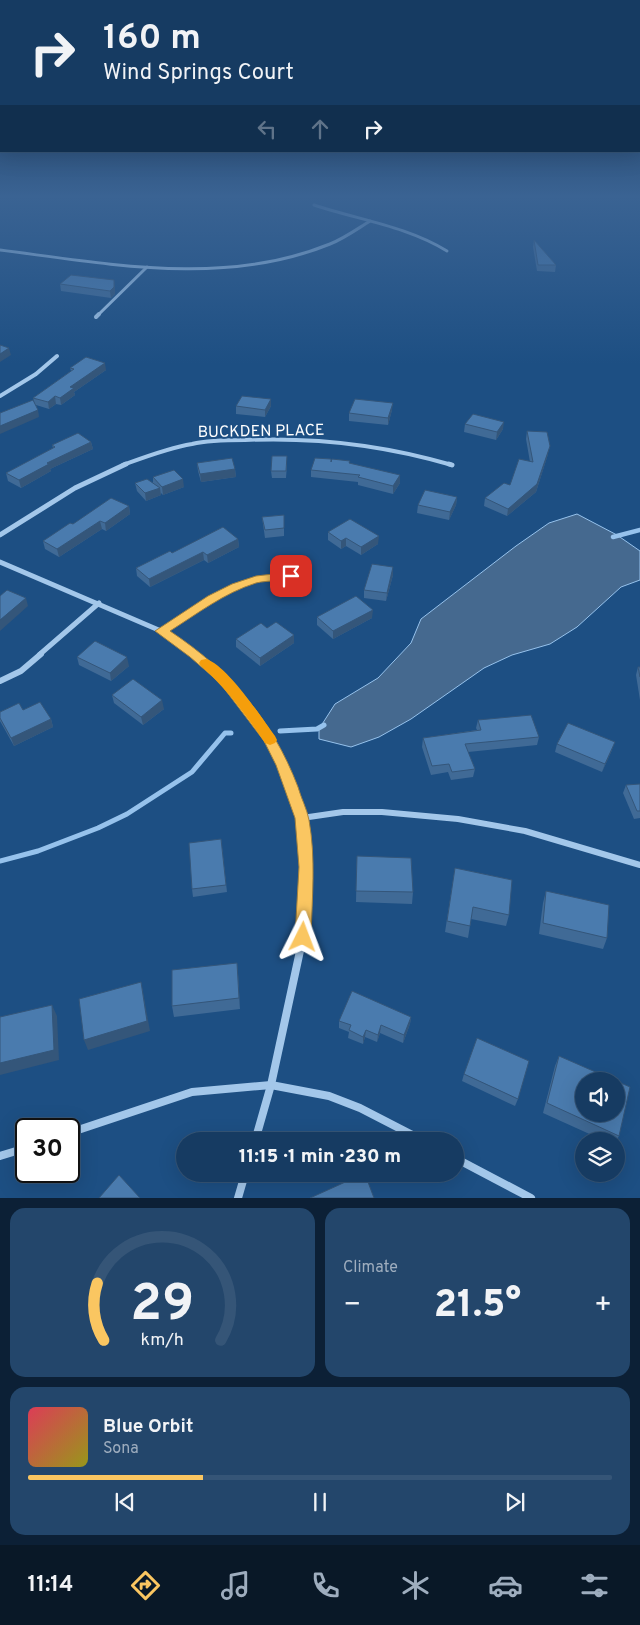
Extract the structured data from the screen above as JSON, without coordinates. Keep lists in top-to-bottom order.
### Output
{
  "streets": {
    "street": ["BUCKDEN PLACE"]
  },
  "page": {
    "turn": ["160 m", "Wind Springs Court"],
    "limit": "30",
    "trip": "11:15 · 1 min · 230 m",
    "tile": "Climate",
    "heat": ["−", "21.5°", "+"],
    "song": ["Blue Orbit", "Sona"],
    "tabs": "11:14",
    "gauge": ["29", "km/h"]
  }
}
